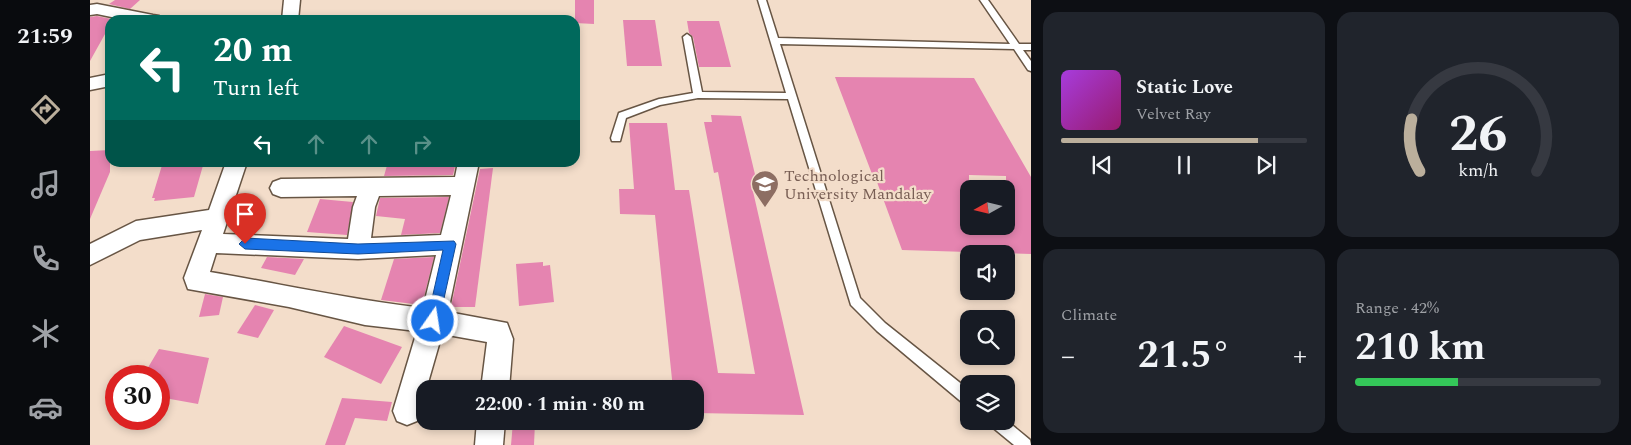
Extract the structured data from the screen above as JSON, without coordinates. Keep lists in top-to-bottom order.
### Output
{
  "places": {
    "school or university": ["Technological University Mandalay"]
  },
  "north": "left",
  "page": {
    "tabs": "21:59",
    "turn": ["20 m", "Turn left"],
    "song": ["Static Love", "Velvet Ray"],
    "tile": [
      "Climate",
      ["Range · 42%", "210 km"]
    ],
    "heat": ["−", "21.5°", "+"],
    "limit": "30",
    "trip": "22:00 · 1 min · 80 m",
    "gauge": ["26", "km/h"]
  }
}
